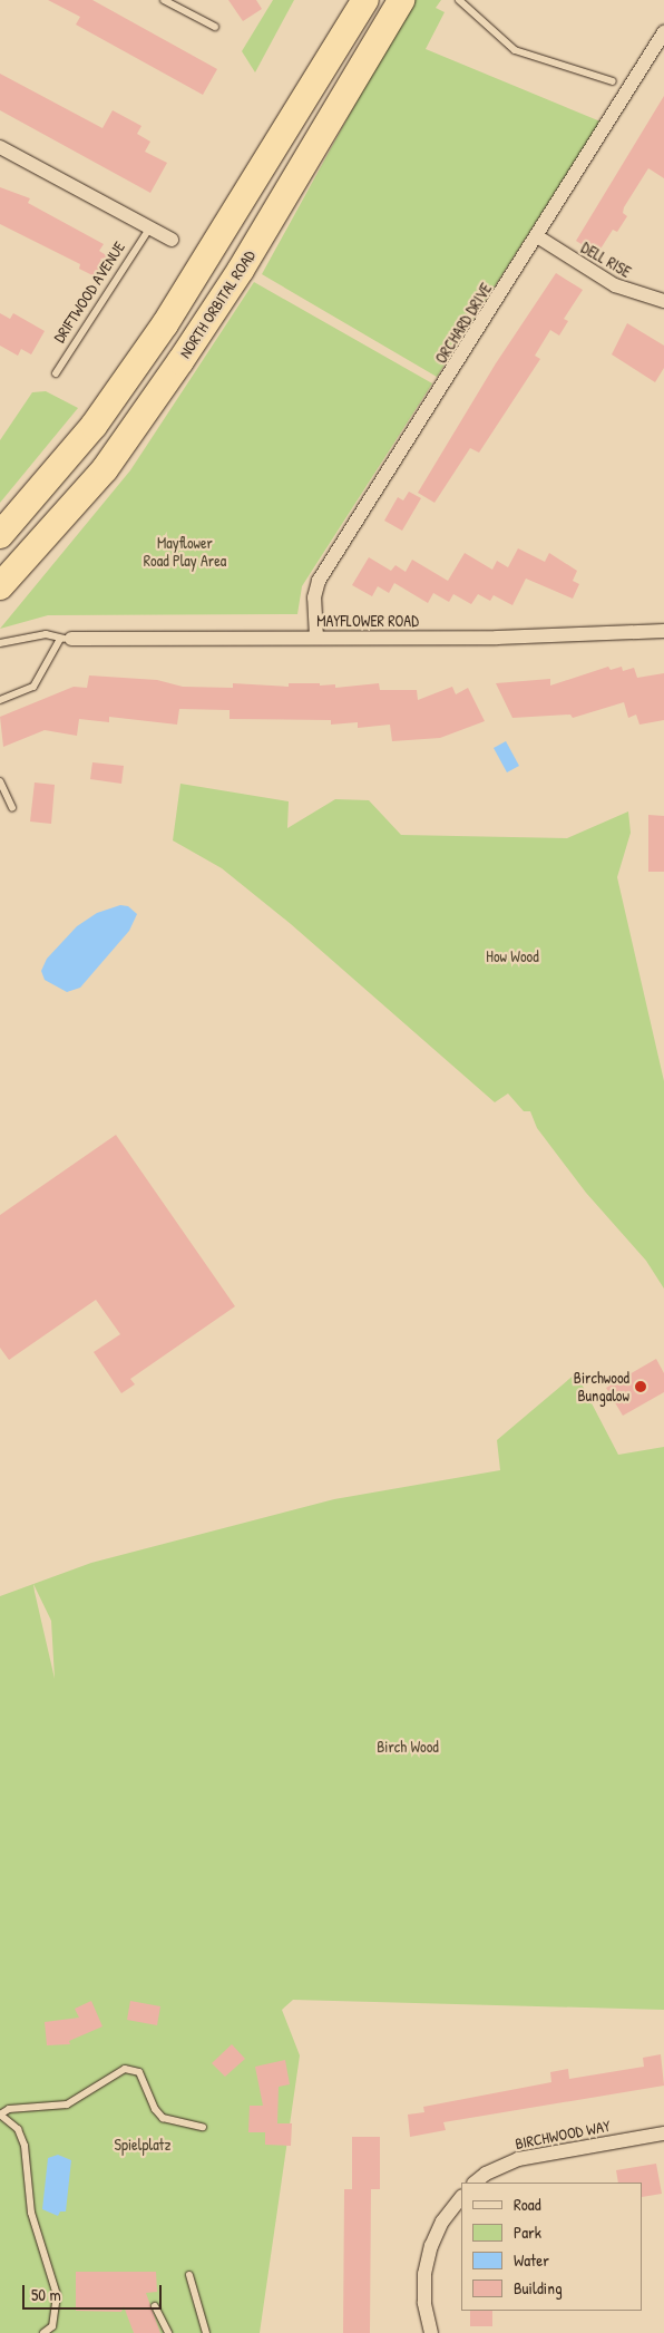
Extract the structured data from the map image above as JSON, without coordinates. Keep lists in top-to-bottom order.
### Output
{
  "streets": {
    "highway": ["NORTH ORBITAL ROAD"],
    "street": [
      "DELL RISE",
      "ORCHARD DRIVE",
      "MAYFLOWER ROAD",
      "BIRCHWOOD WAY"
    ],
    "lane": ["DRIFTWOOD AVENUE"]
  },
  "crossings": [
    ["DELL RISE", "ORCHARD DRIVE"],
    ["ORCHARD DRIVE", "MAYFLOWER ROAD"]
  ],
  "parks": [
    "Mayflower Road Play Area",
    "How Wood",
    "Birch Wood",
    "Spielplatz"
  ],
  "places": ["Birchwood Bungalow"],
  "legend": [
    "Road",
    "Park",
    "Water",
    "Building"
  ],
  "scale_bar": "50 m"
}
